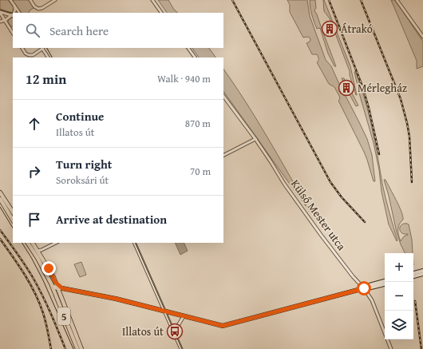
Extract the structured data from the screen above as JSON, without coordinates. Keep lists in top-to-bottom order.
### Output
{
  "streets": {
    "main road": ["5"],
    "street": ["Külső Mester utca"]
  },
  "places": {
    "building": ["Átrakó", "Mérlegház"],
    "bus stop": ["Illatos út"]
  },
  "page": {
    "search": "Search here",
    "heading": ["12 min", "Walk · 940 m"],
    "list": [
      ["Continue", "Illatos út", "870 m"],
      ["Turn right", "Soroksári út", "70 m"],
      "Arrive at destination"
    ],
    "map_buttons": ["+", "−"]
  }
}
